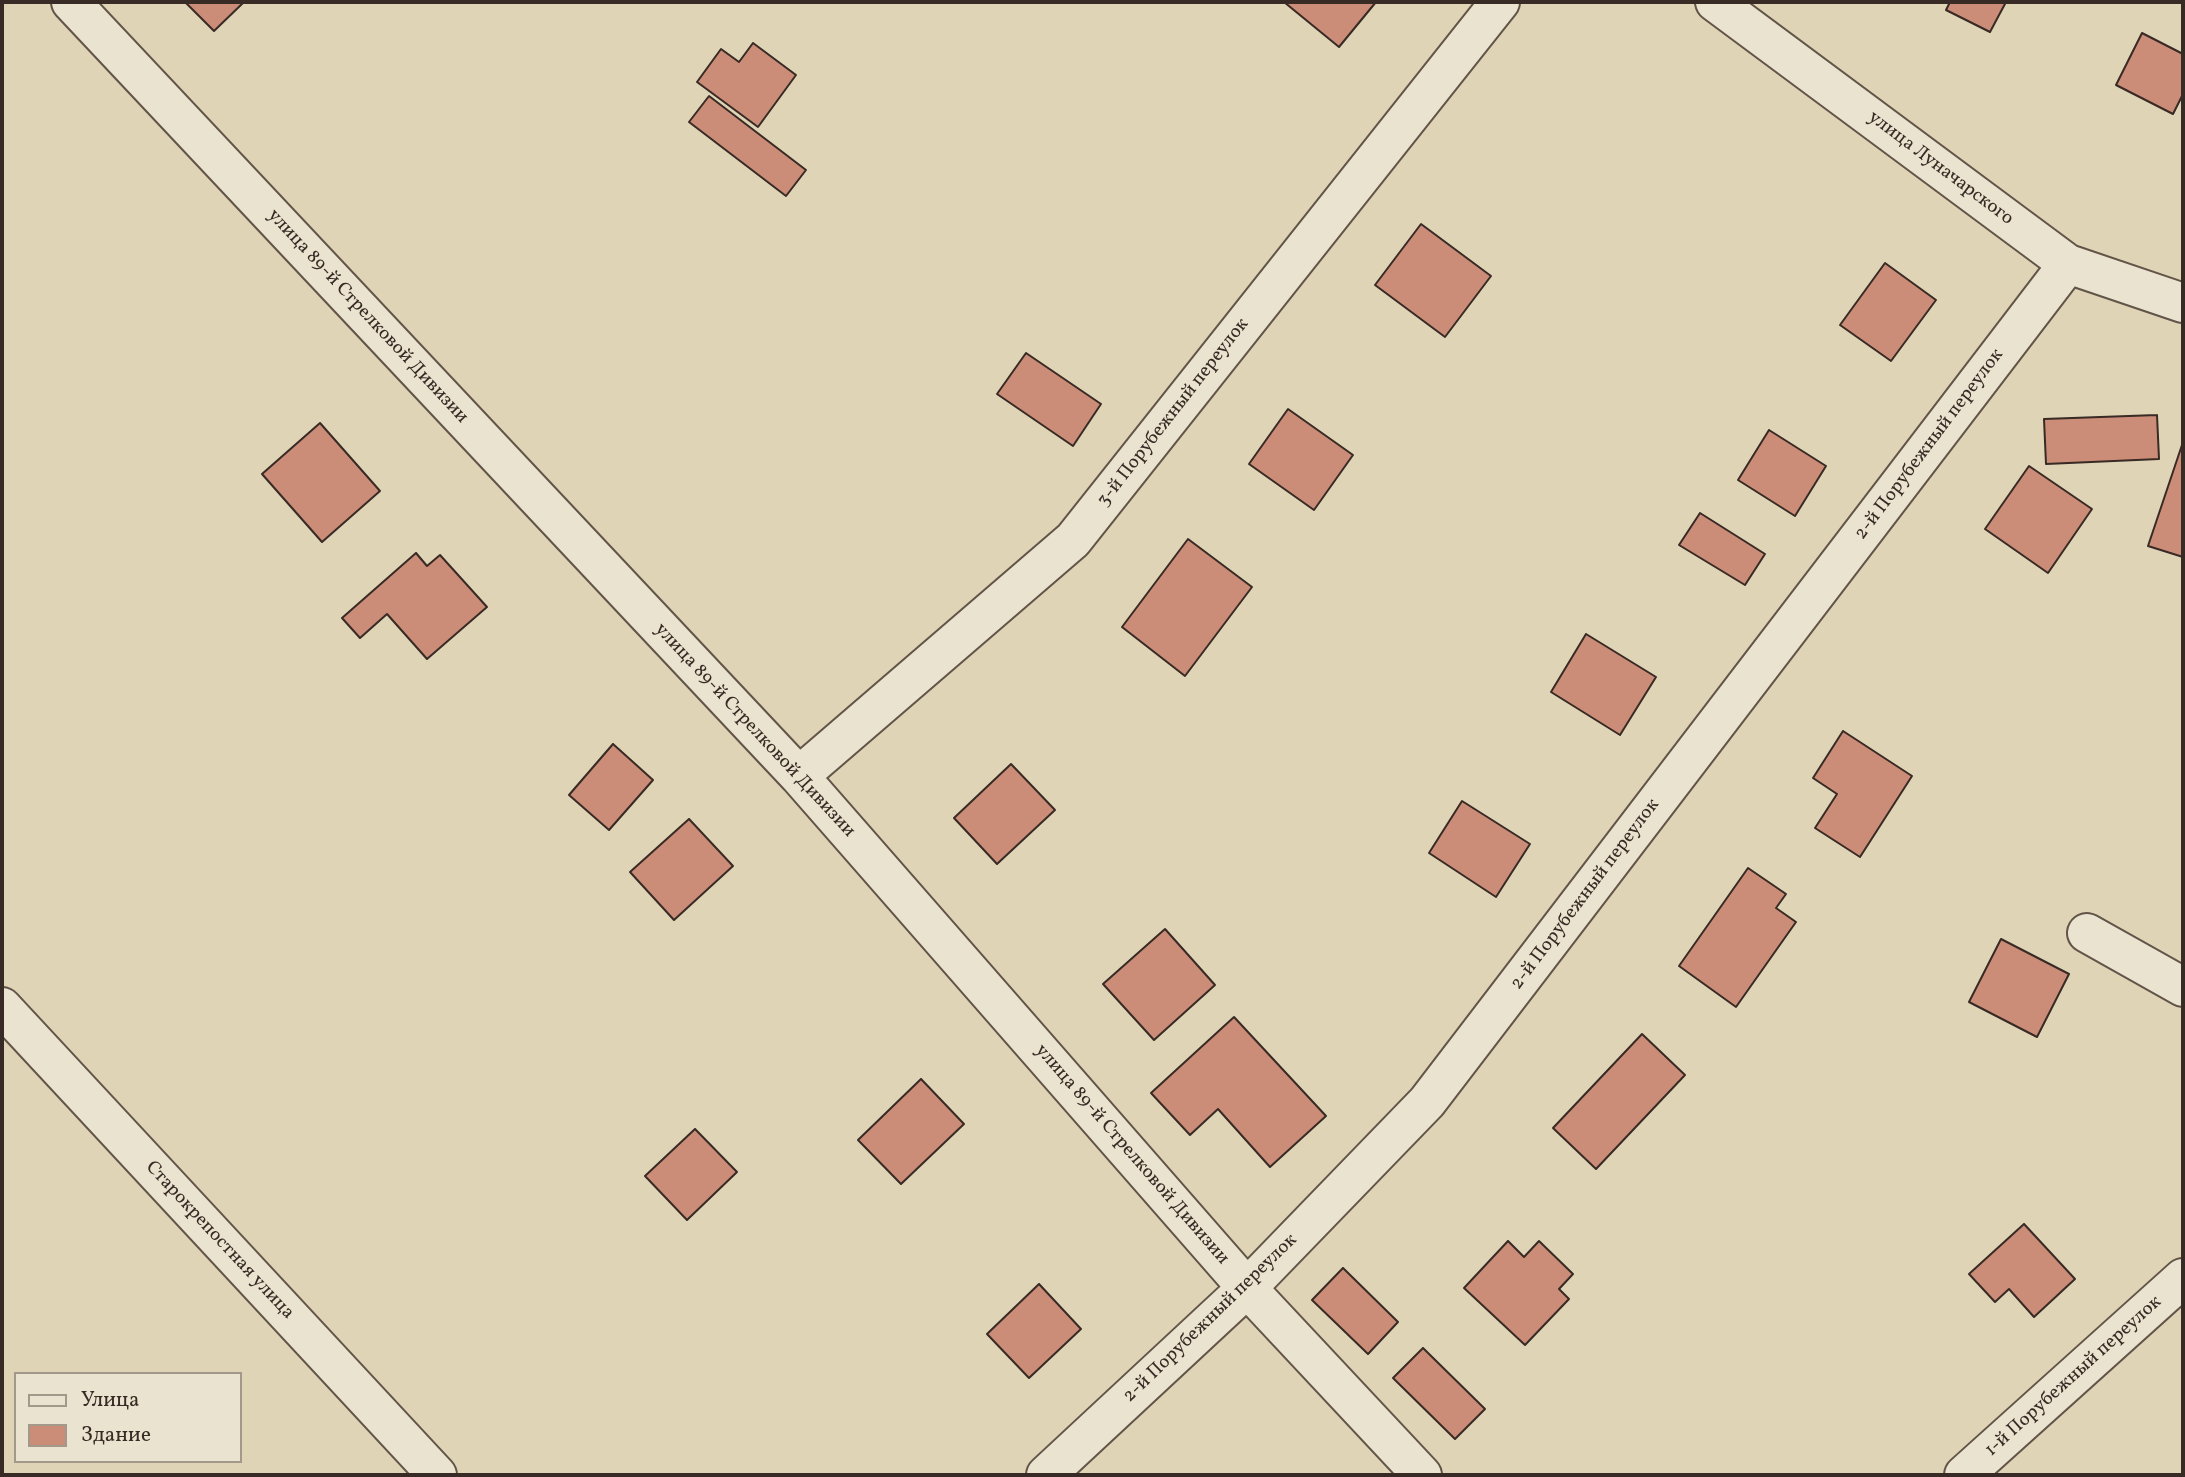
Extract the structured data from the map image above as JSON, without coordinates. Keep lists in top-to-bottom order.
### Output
{
  "streets": {
    "street": [
      "улица Луначарского",
      "улица 89-й Стрелковой Дивизии",
      "3-й Порубежный переулок",
      "2-й Порубежный переулок",
      "Старокрепостная улица",
      "1-й Порубежный переулок"
    ]
  },
  "crossings": [
    ["улица Луначарского", "2-й Порубежный переулок"],
    ["улица 89-й Стрелковой Дивизии", "3-й Порубежный переулок"],
    ["улица 89-й Стрелковой Дивизии", "2-й Порубежный переулок"]
  ],
  "legend": ["Улица", "Здание"]
}
